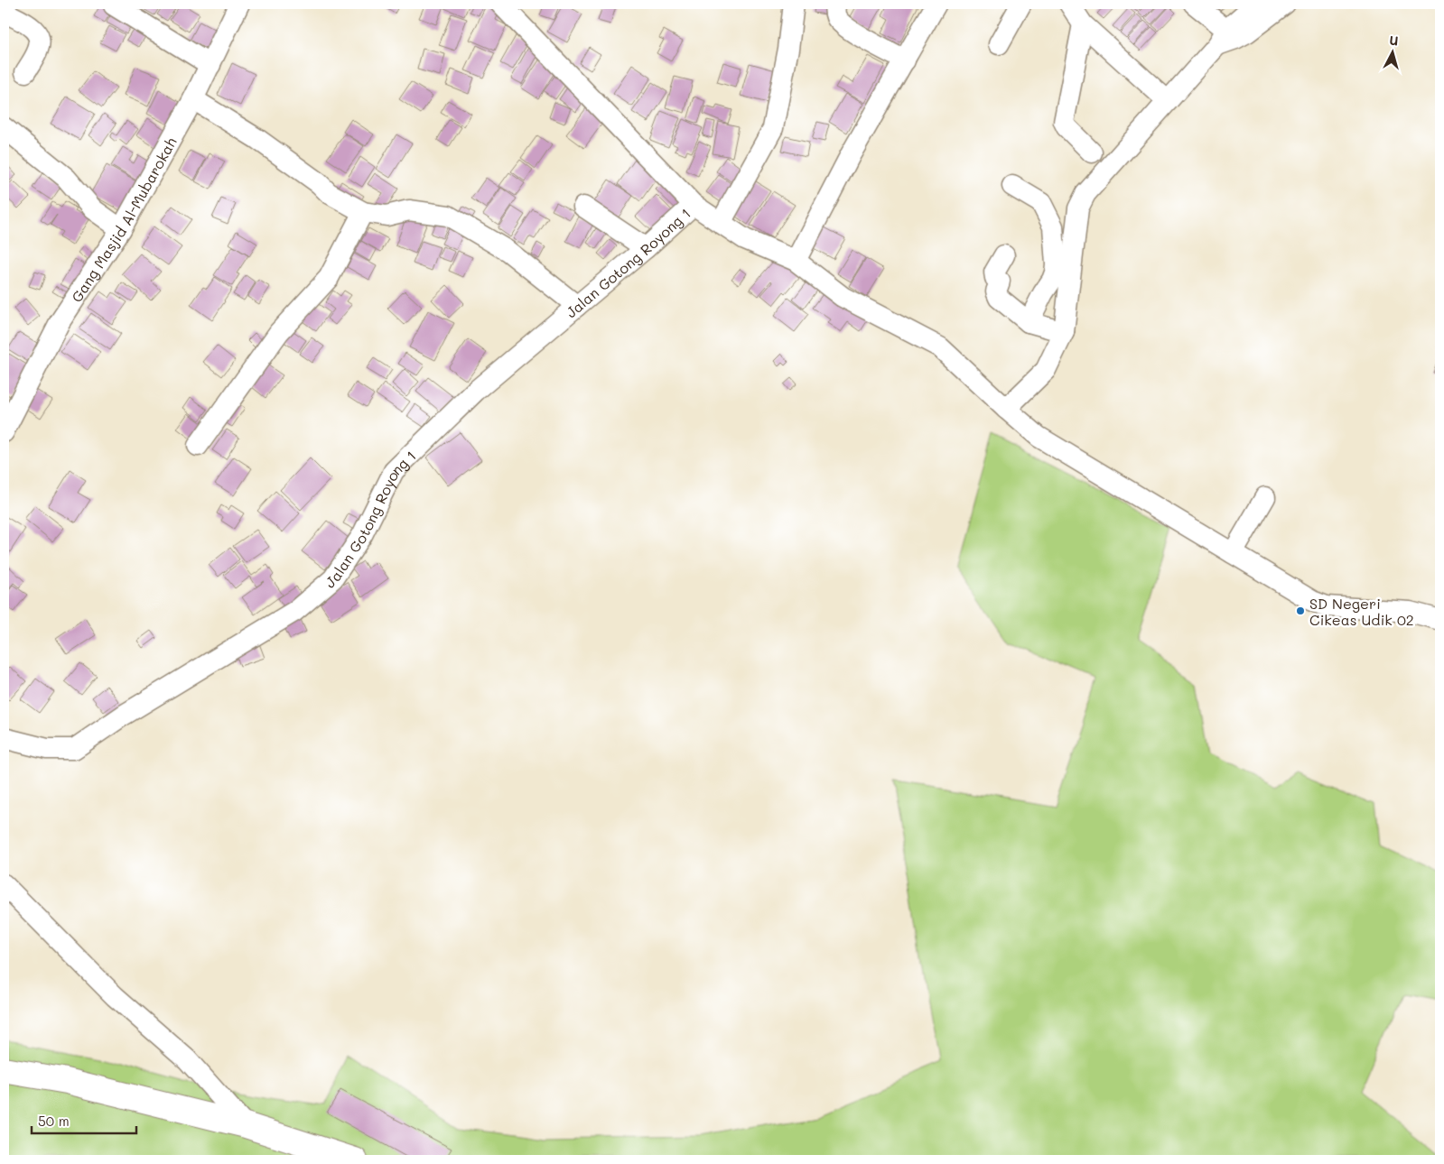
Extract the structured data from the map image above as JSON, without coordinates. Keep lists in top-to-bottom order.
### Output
{
  "streets": {
    "street": ["Gang Masjid Al-Mubarokah", "Jalan Gotong Royong 1"]
  },
  "places": ["SD Negeri Cikeas Udik 02"],
  "scale_bar": "50 m",
  "north": "top"
}
